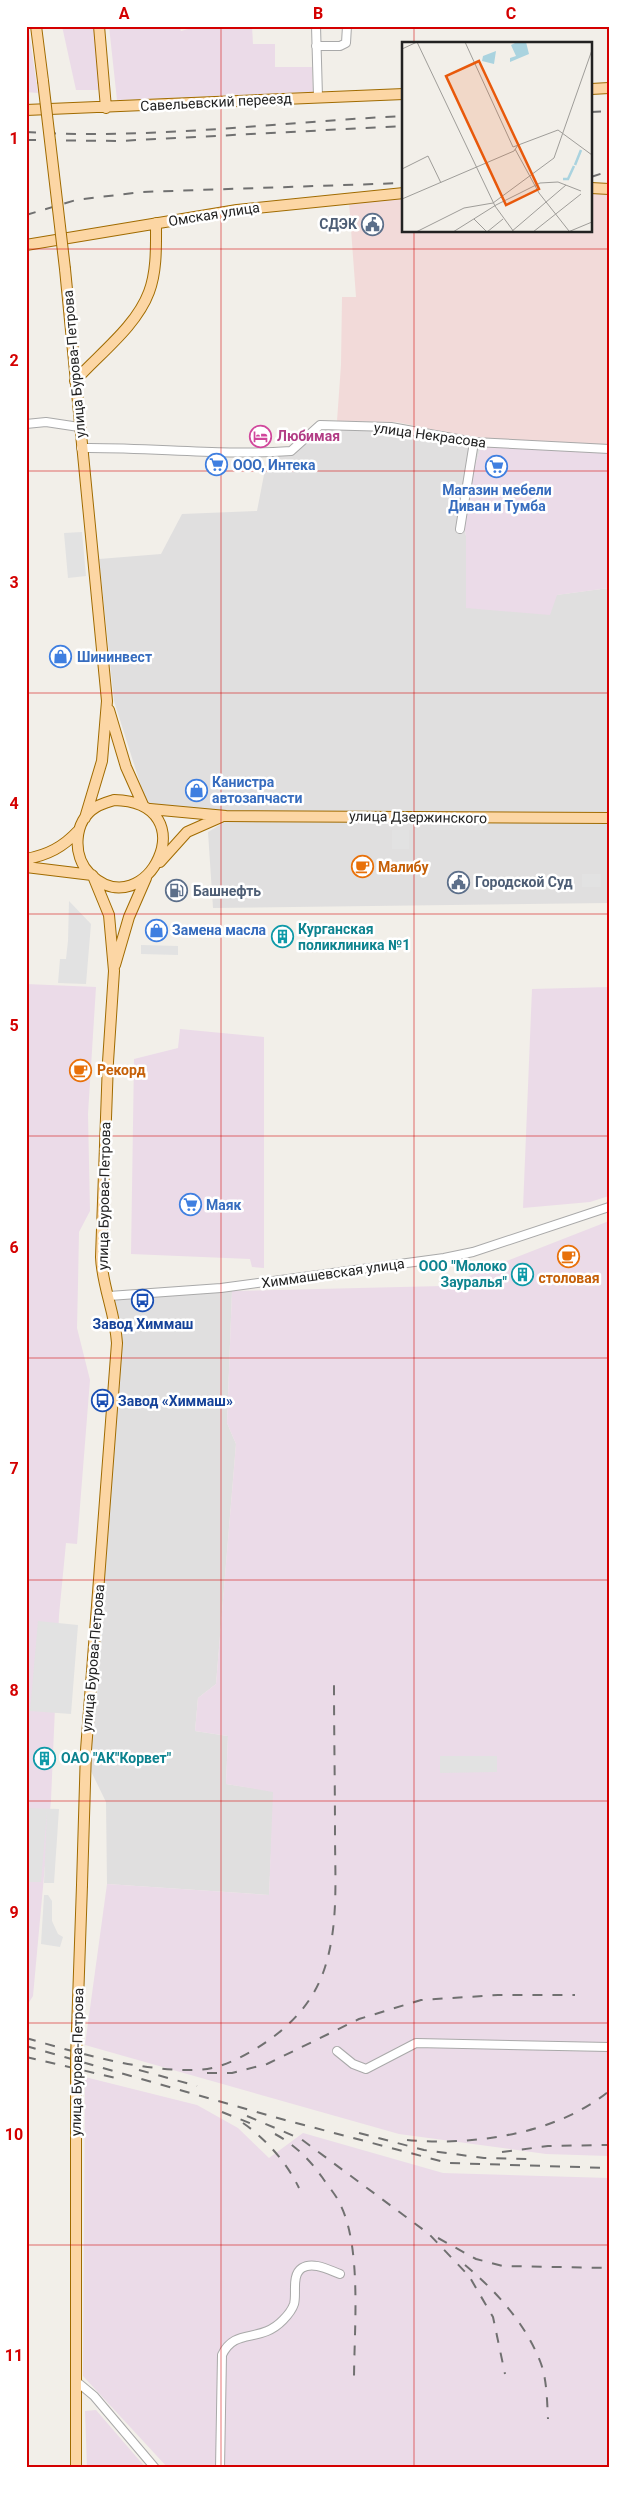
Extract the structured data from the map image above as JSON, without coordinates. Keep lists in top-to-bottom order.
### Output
{
  "streets": {
    "main road": [
      "Савельевский переезд",
      "Омская улица",
      "улица Бурова-Петрова",
      "улица Дзержинского"
    ],
    "street": ["улица Некрасова", "Химмашевская улица"]
  },
  "crossings": [
    ["улица Бурова-Петрова", "улица Некрасова"],
    ["улица Бурова-Петрова", "улица Дзержинского"],
    ["улица Бурова-Петрова", "Химмашевская улица"]
  ],
  "places": {
    "public building": ["СДЭК", "Городской Суд"],
    "hotel": ["Любимая"],
    "supermarket": ["ООО, Интека", "Магазин мебели Диван и Тумба", "Маяк"],
    "shop": ["Шининвест", "Канистра автозапчасти", "Замена масла"],
    "cafe": ["Малибу", "Рекорд", "столовая"],
    "fuel station": ["Башнефть"],
    "building": ["Курганская поликлиника №1", "ООО \"Молоко Зауралья\"", "ОАО \"АК\"Корвет\""],
    "bus stop": ["Завод Химмаш", "Завод «Химмаш»"]
  },
  "grid": {
    "columns": ["A", "B", "C"],
    "rows": [
      "1",
      "2",
      "3",
      "4",
      "5",
      "6",
      "7",
      "8",
      "9",
      "10",
      "11"
    ]
  }
}
